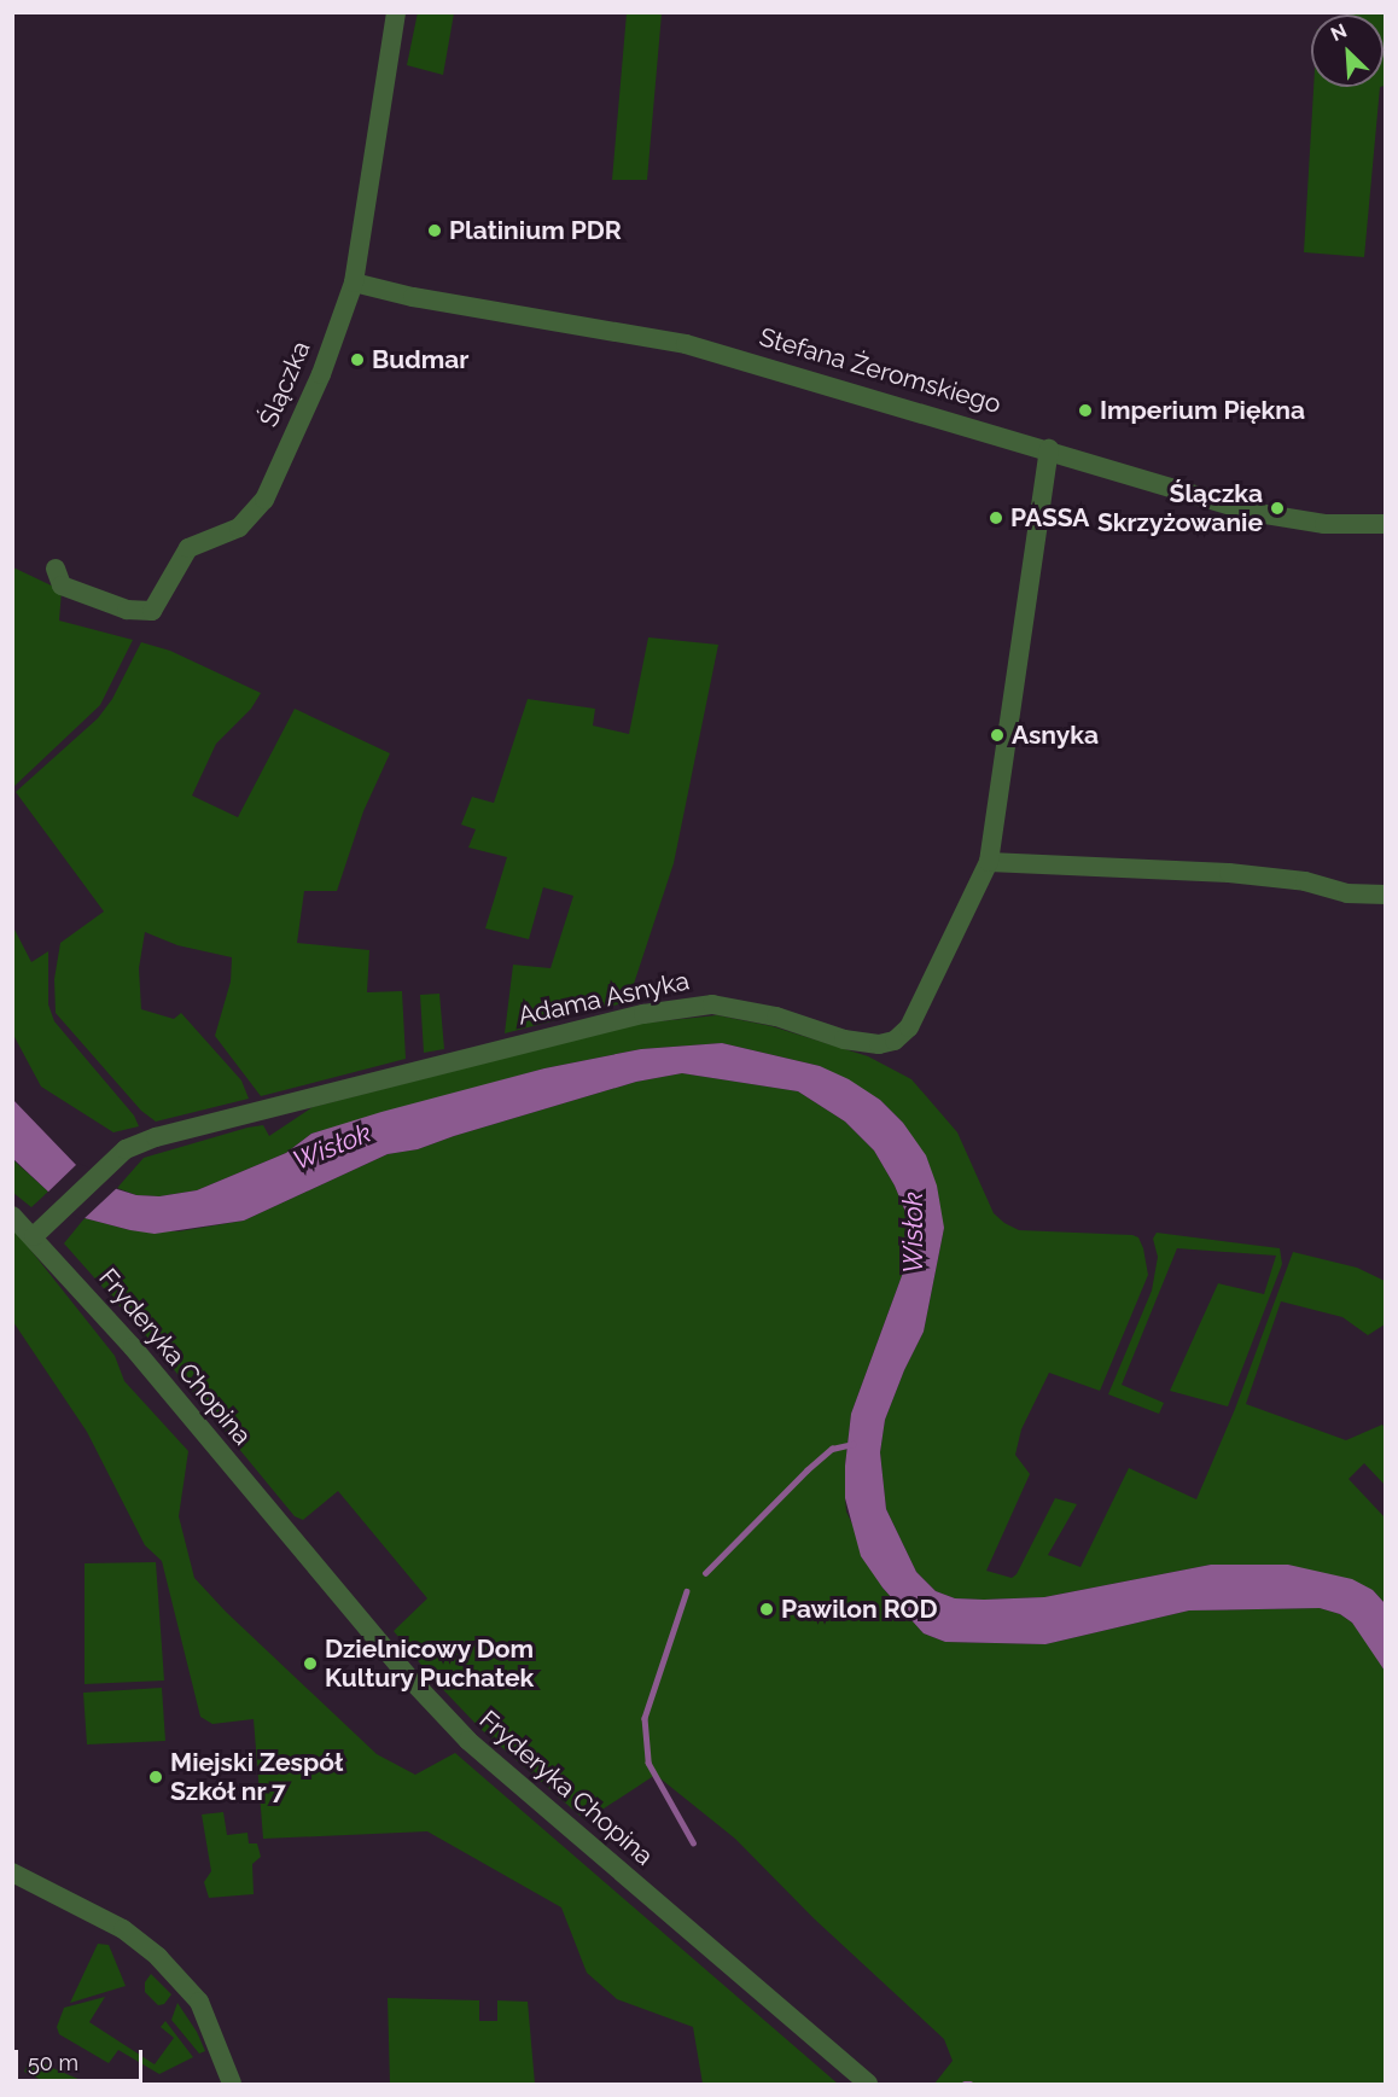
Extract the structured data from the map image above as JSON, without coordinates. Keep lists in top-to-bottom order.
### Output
{
  "streets": {
    "street": [
      "Stefana Żeromskiego",
      "Ślączka",
      "Adama Asnyka",
      "Fryderyka Chopina"
    ]
  },
  "crossings": [
    ["Stefana Żeromskiego", "Ślączka"],
    ["Stefana Żeromskiego", "Adama Asnyka"],
    ["Adama Asnyka", "Fryderyka Chopina"]
  ],
  "water": ["Wisłok"],
  "places": [
    "Platinium PDR",
    "Budmar",
    "Imperium Piękna",
    "Ślączka Skrzyżowanie",
    "PASSA",
    "Asnyka",
    "Pawilon ROD",
    "Dzielnicowy Dom Kultury Puchatek",
    "Miejski Zespół Szkół nr 7"
  ],
  "scale_bar": "50 m",
  "north": "top left"
}
